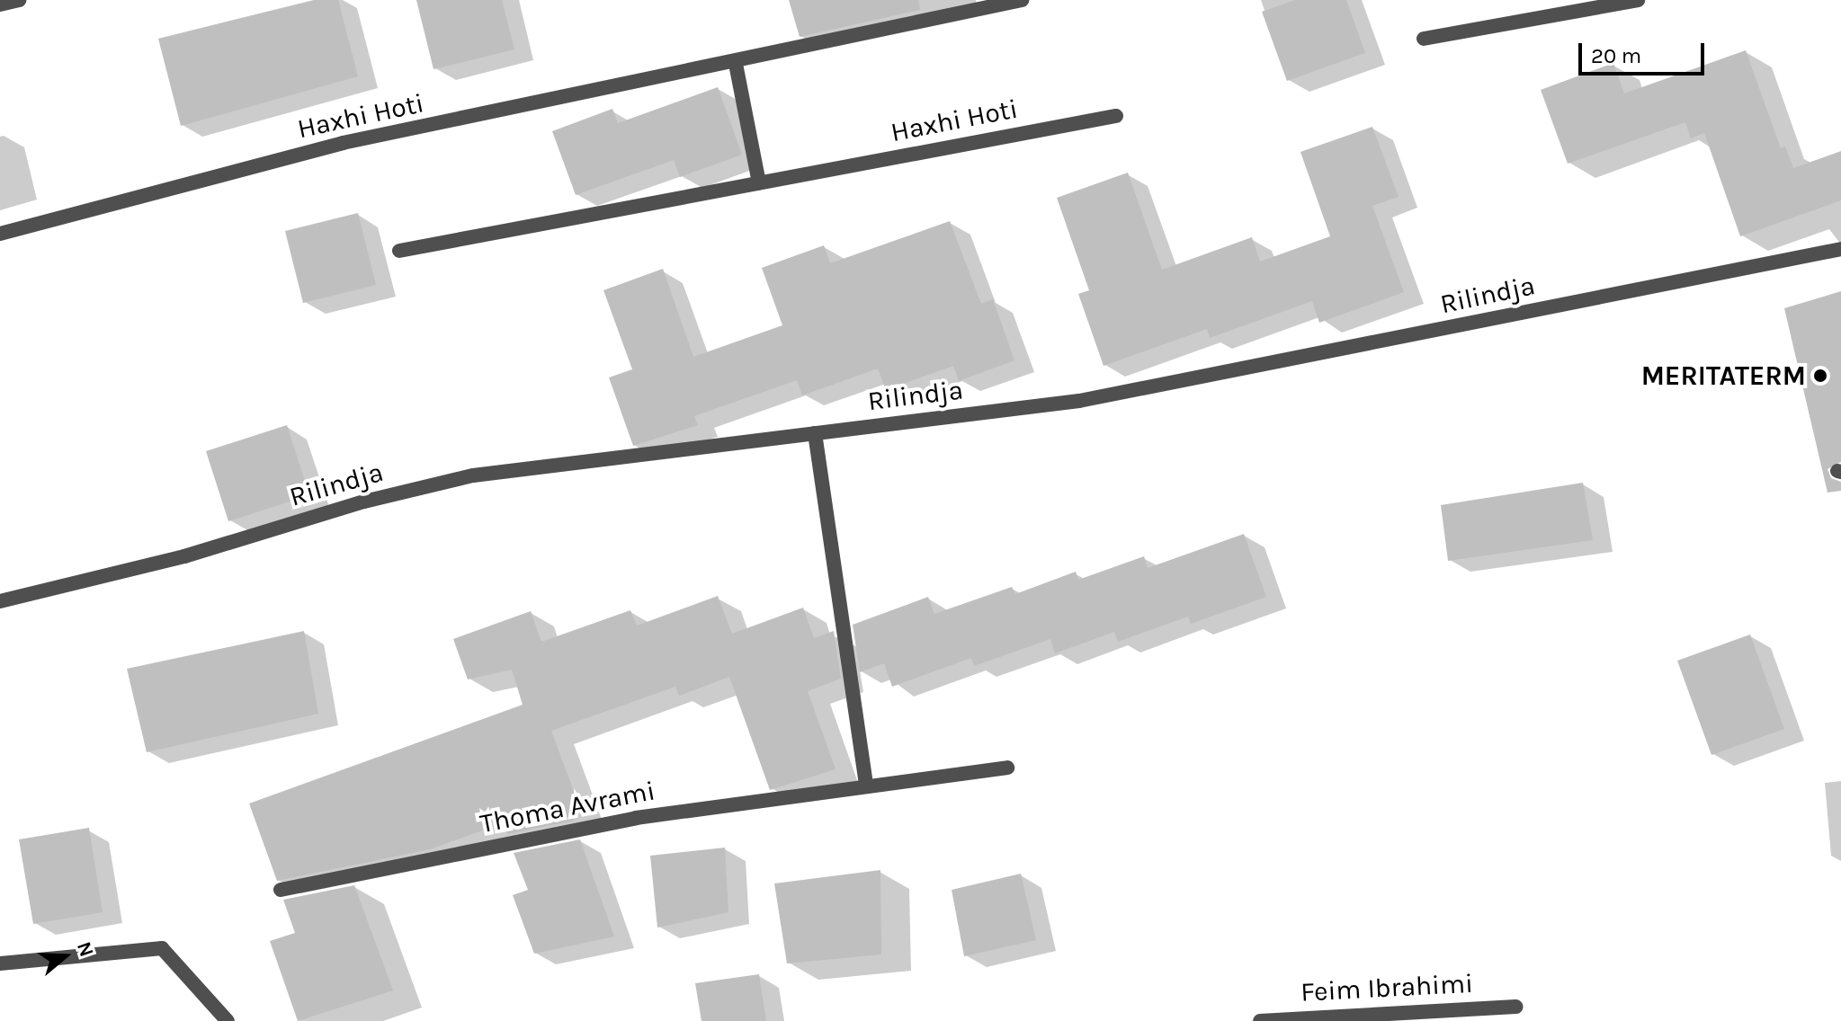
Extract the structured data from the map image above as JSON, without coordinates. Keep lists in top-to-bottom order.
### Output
{
  "streets": {
    "street": [
      "Haxhi Hoti",
      "Rilindja",
      "Thoma Avrami",
      "Feim Ibrahimi"
    ]
  },
  "places": ["MERITATERM"],
  "scale_bar": "20 m",
  "north": "right"
}
